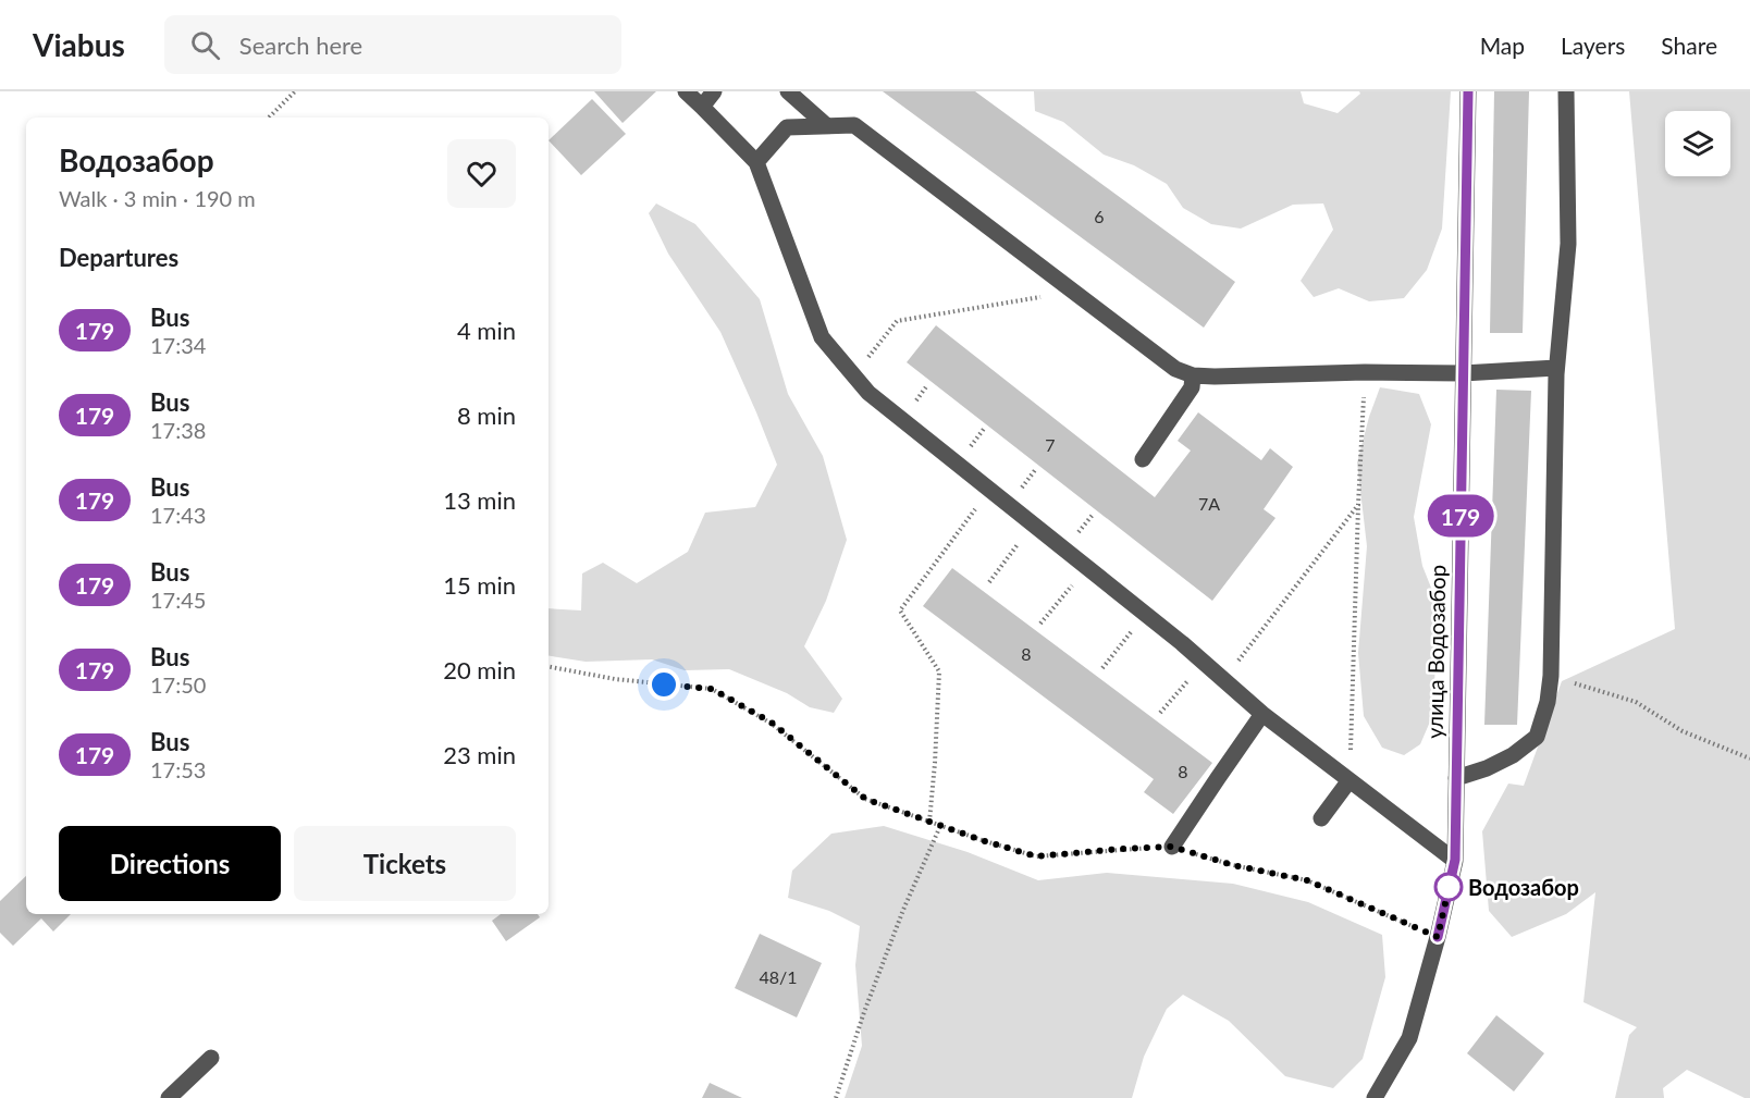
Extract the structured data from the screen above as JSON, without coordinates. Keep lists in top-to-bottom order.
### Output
{
  "streets": {
    "street": ["улица Водозабор"]
  },
  "places": ["Водозабор"],
  "lines": ["bus line 179"],
  "house_numbers": [
    "6",
    "7",
    "7А",
    "8",
    "8",
    "48/1"
  ],
  "page": {
    "header": "Viabus",
    "search": "Search here",
    "nav": ["Map", "Layers", "Share"],
    "on_map": "179",
    "heading": [
      ["Водозабор", "Walk · 3 min · 190 m"],
      "Departures"
    ],
    "list": [
      {
        "mark": "179",
        "name": "Bus",
        "note": "17:34",
        "value": "4 min"
      },
      {
        "mark": "179",
        "name": "Bus",
        "note": "17:38",
        "value": "8 min"
      },
      {
        "mark": "179",
        "name": "Bus",
        "note": "17:43",
        "value": "13 min"
      },
      {
        "mark": "179",
        "name": "Bus",
        "note": "17:45",
        "value": "15 min"
      },
      {
        "mark": "179",
        "name": "Bus",
        "note": "17:50",
        "value": "20 min"
      },
      {
        "mark": "179",
        "name": "Bus",
        "note": "17:53",
        "value": "23 min"
      }
    ],
    "buttons": ["Directions", "Tickets"]
  }
}
